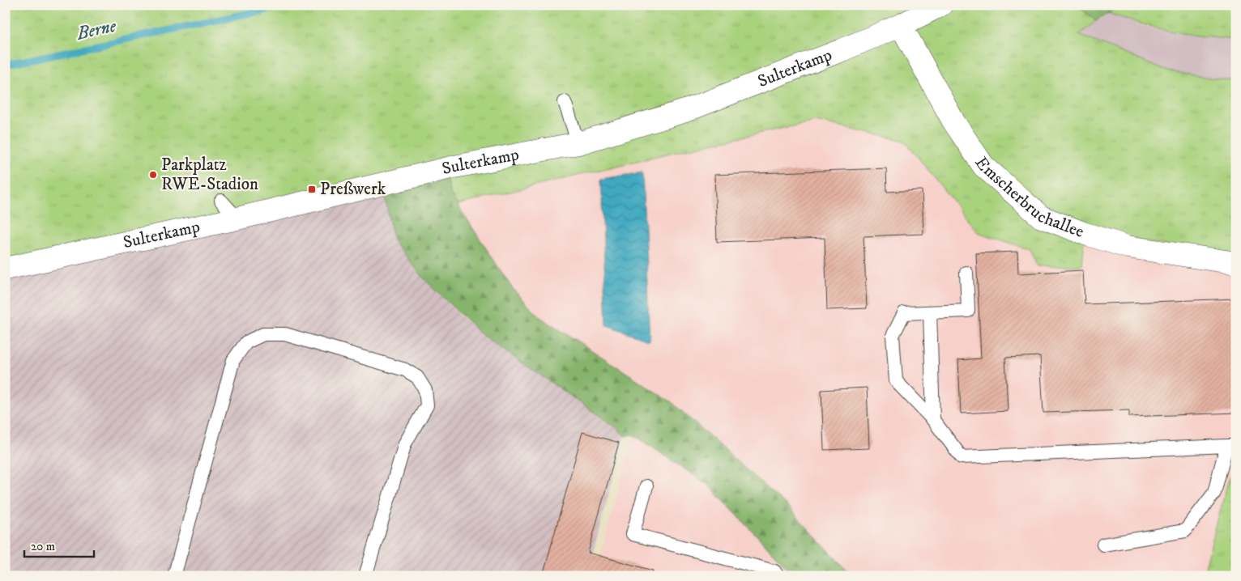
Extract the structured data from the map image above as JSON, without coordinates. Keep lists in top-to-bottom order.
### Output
{
  "streets": {
    "street": ["Sulterkamp", "Emscherbruchallee"]
  },
  "crossings": [
    ["Sulterkamp", "Emscherbruchallee"]
  ],
  "water": ["Berne"],
  "places": {
    "other": ["Parkplatz RWE-Stadion"],
    "transit": ["Preßwerk"]
  },
  "scale_bar": "20 m"
}
